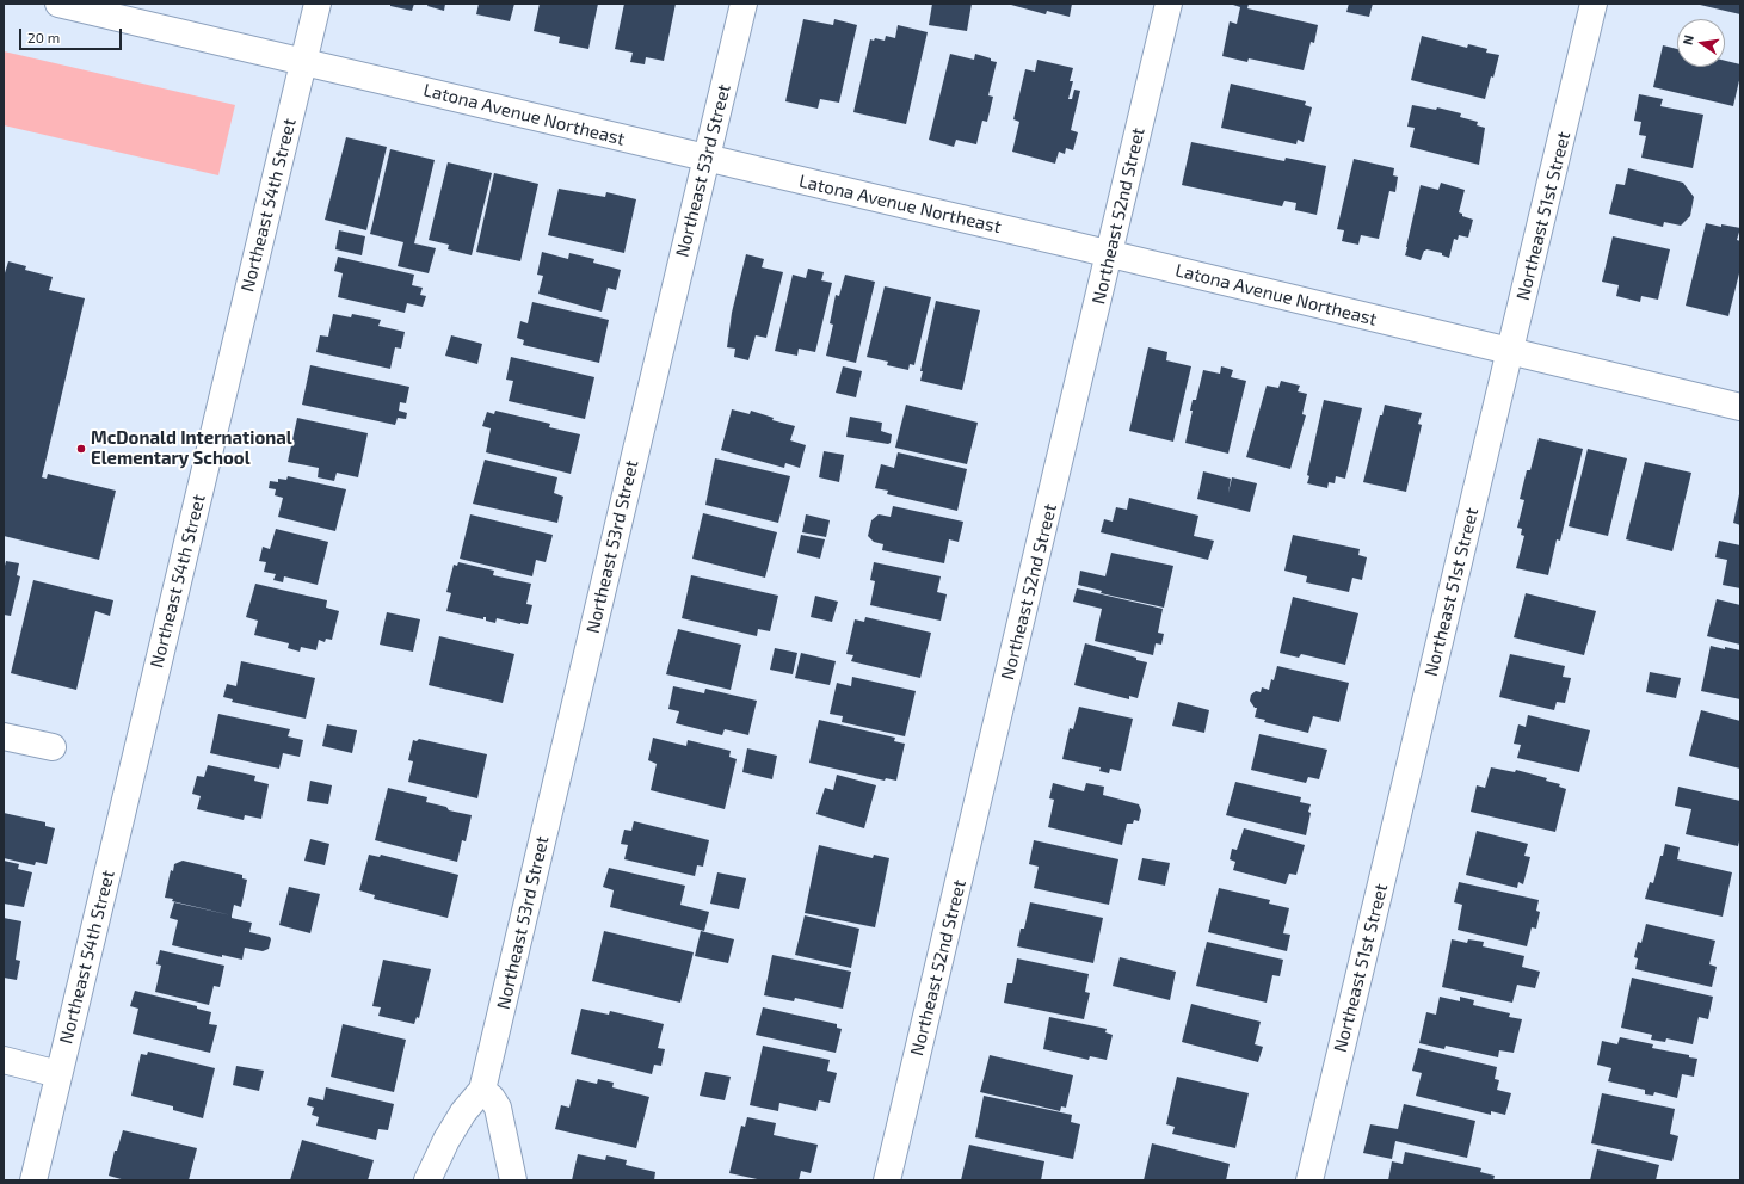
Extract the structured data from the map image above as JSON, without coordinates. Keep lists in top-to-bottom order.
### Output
{
  "streets": {
    "street": [
      "Latona Avenue Northeast",
      "Northeast 53rd Street",
      "Northeast 54th Street",
      "Northeast 52nd Street",
      "Northeast 51st Street"
    ]
  },
  "crossings": [
    ["Latona Avenue Northeast", "Northeast 53rd Street"],
    ["Latona Avenue Northeast", "Northeast 54th Street"],
    ["Latona Avenue Northeast", "Northeast 52nd Street"],
    ["Latona Avenue Northeast", "Northeast 51st Street"]
  ],
  "places": ["McDonald International Elementary School"],
  "scale_bar": "20 m",
  "north": "left"
}
